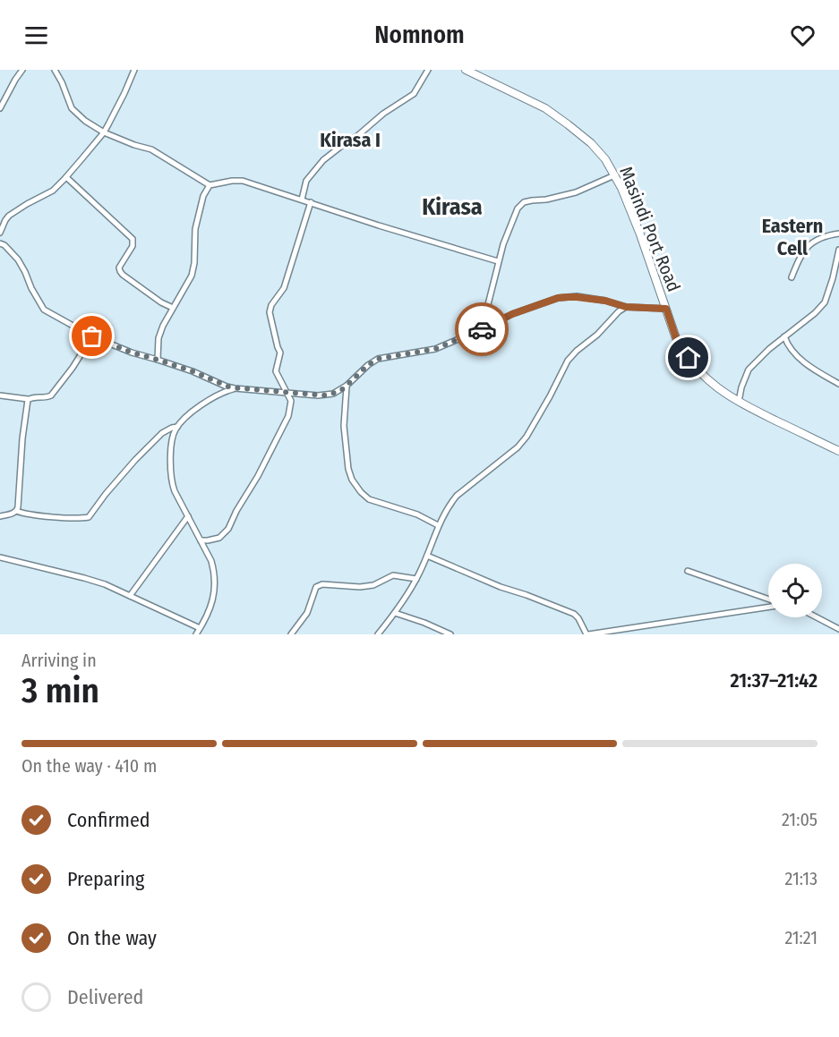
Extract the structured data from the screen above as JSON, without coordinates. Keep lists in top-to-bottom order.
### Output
{
  "streets": {
    "main road": ["Masindi Port Road"]
  },
  "districts": ["Kirasa I", "Kirasa", "Eastern Cell"],
  "page": {
    "header": "Nomnom",
    "heading": ["3 min", "Arriving in", "21:37–21:42"],
    "bar": "On the way · 410 m",
    "list": [
      ["Confirmed", "21:05"],
      ["Preparing", "21:13"],
      ["On the way", "21:21"],
      "Delivered"
    ]
  }
}
